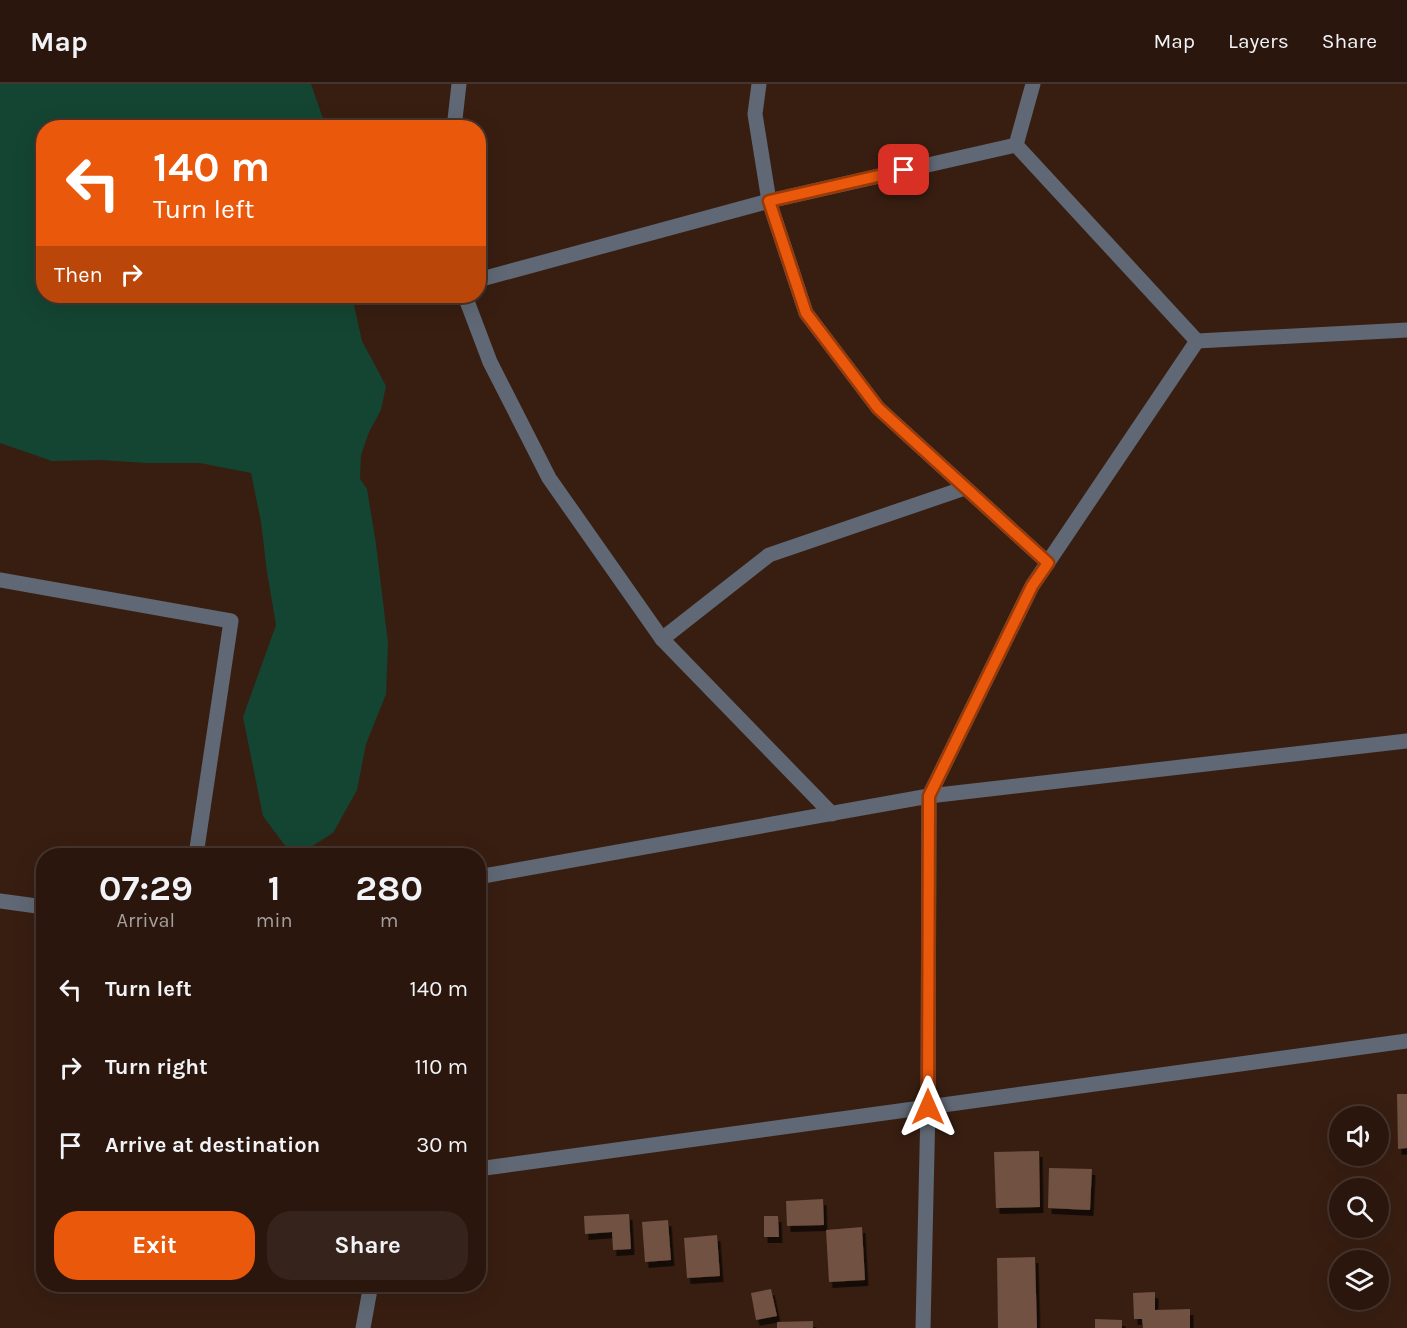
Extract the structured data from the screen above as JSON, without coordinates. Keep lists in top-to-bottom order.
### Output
{
  "page": {
    "header": "Map",
    "nav": ["Map", "Layers", "Share"],
    "turn": ["140 m", "Turn left"],
    "then": "Then",
    "eta": [
      "07:29",
      "Arrival",
      "1",
      "min",
      "280",
      "m"
    ],
    "list": [
      {
        "name": "Turn left",
        "value": "140 m"
      },
      {
        "name": "Turn right",
        "value": "110 m"
      },
      {
        "name": "Arrive at destination",
        "value": "30 m"
      }
    ],
    "buttons": ["Exit", "Share"]
  }
}
